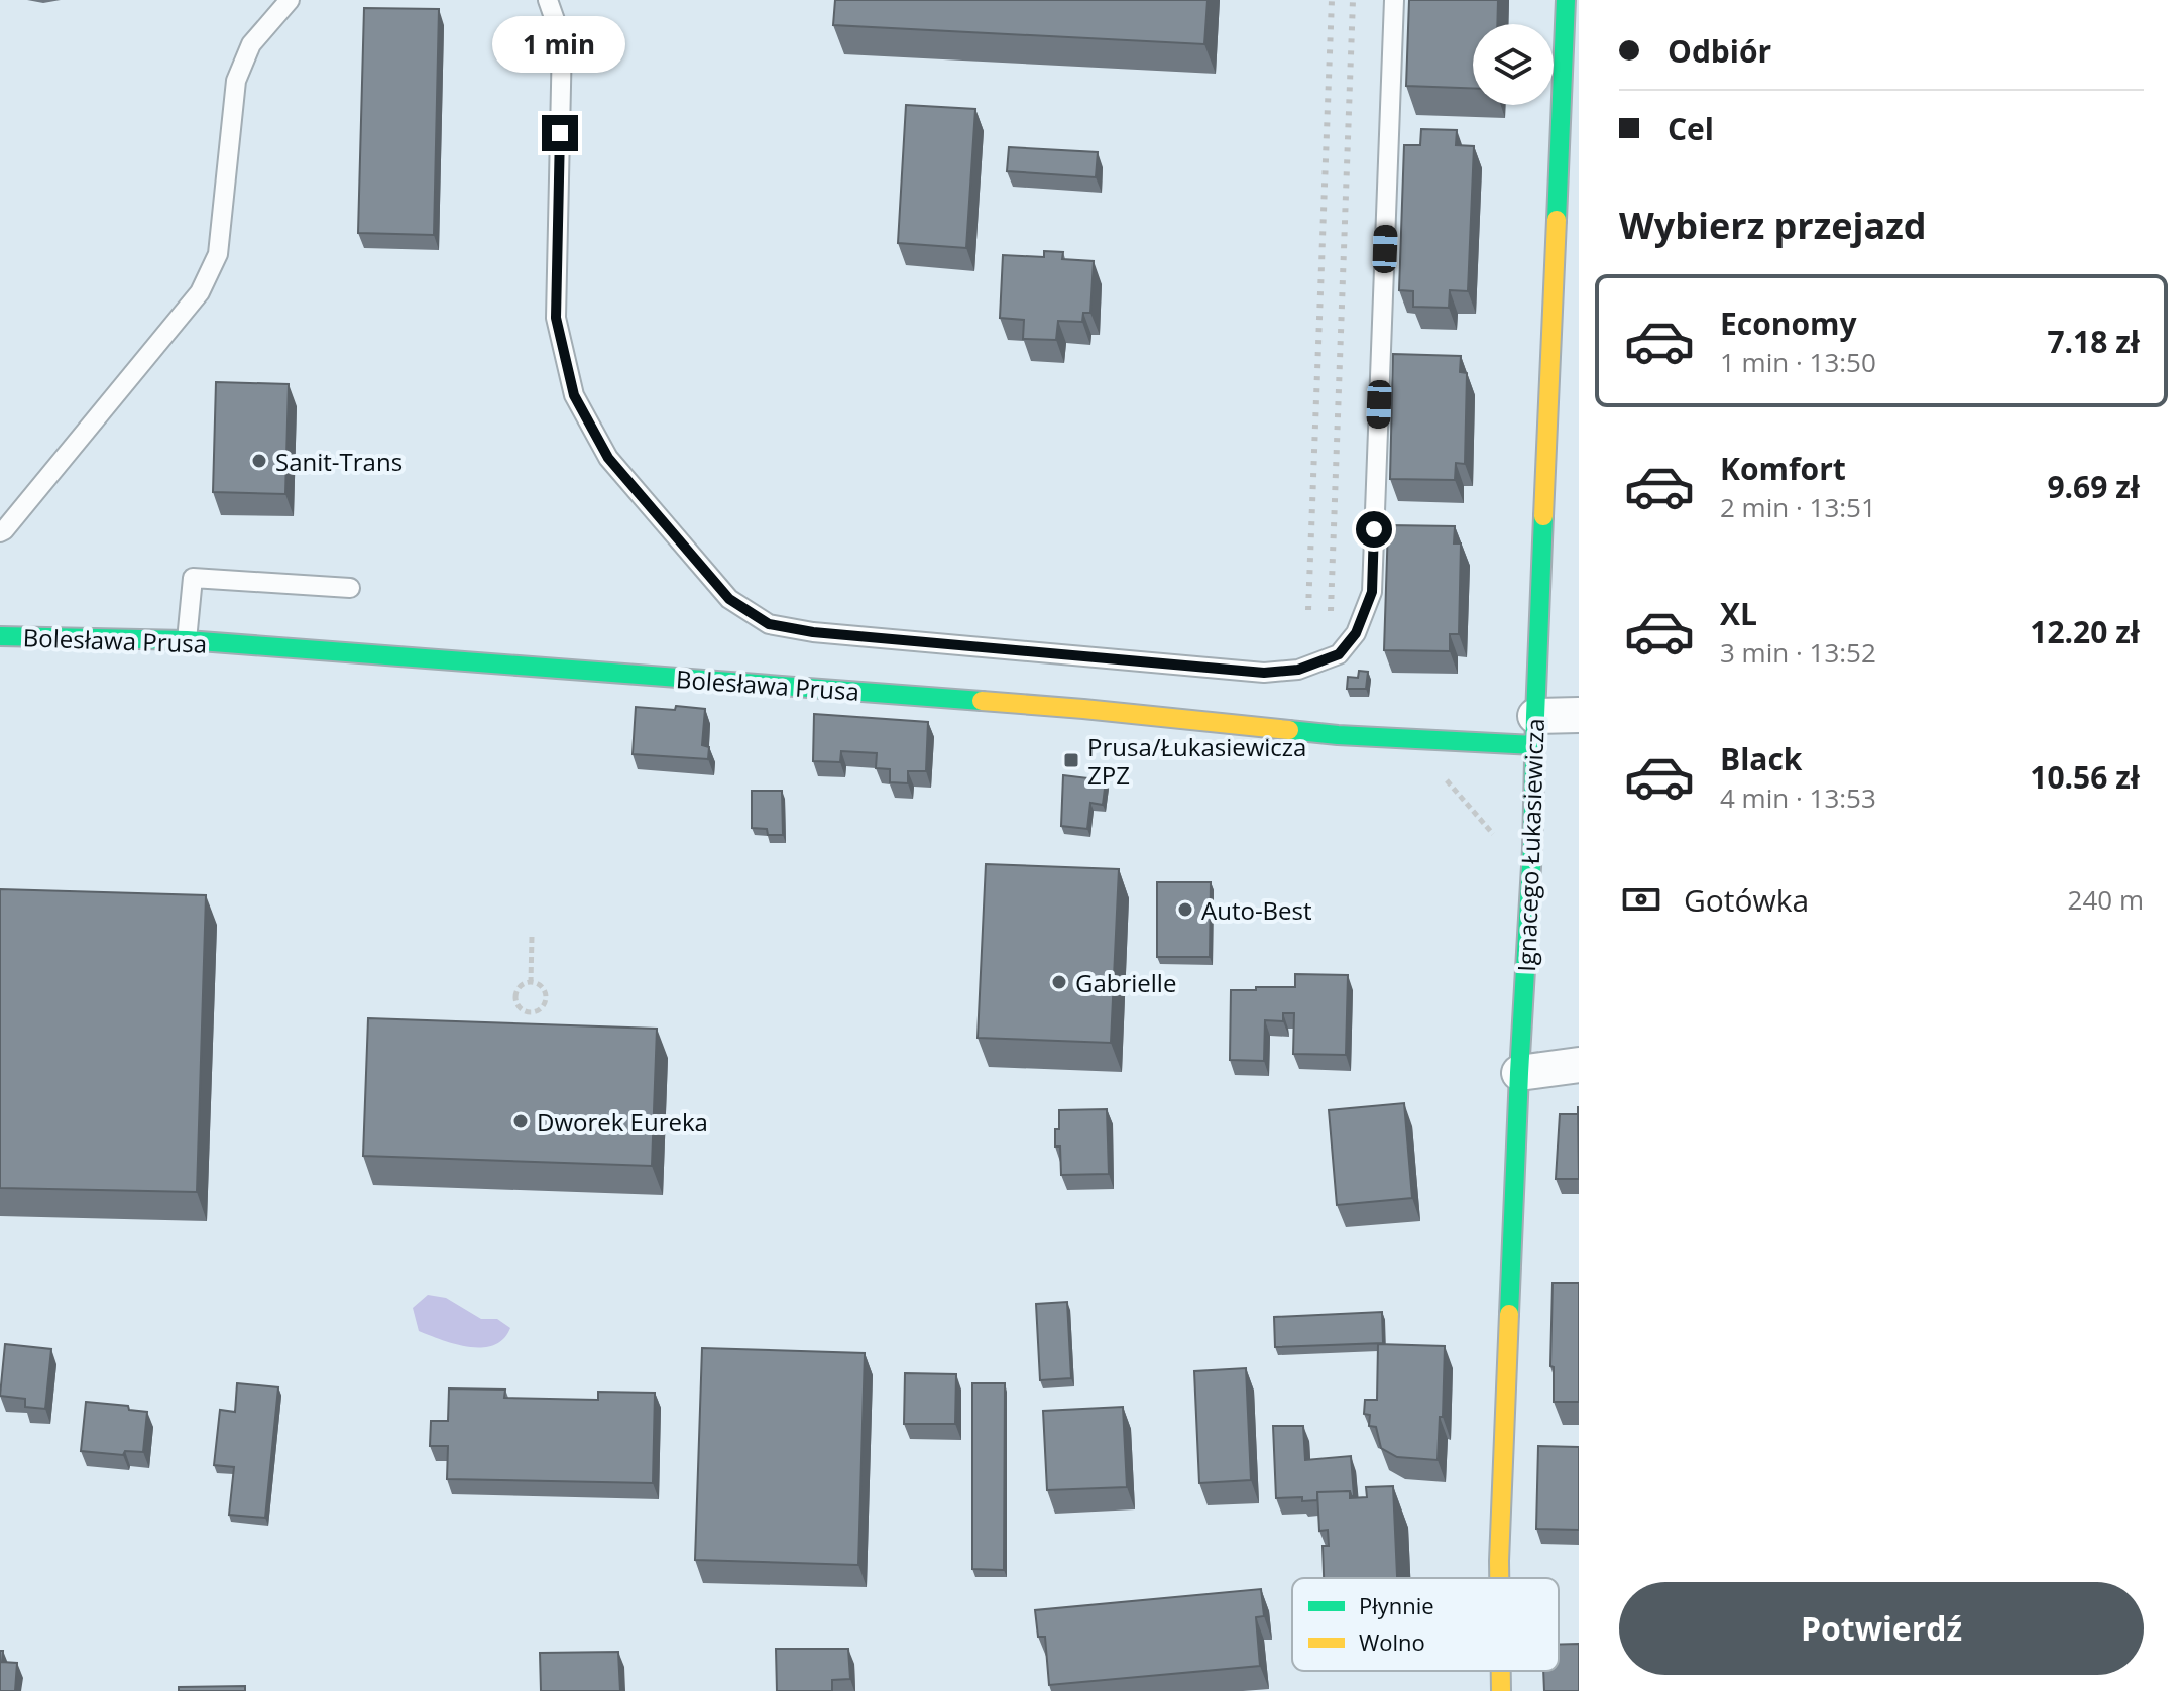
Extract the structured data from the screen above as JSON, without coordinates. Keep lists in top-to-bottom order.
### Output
{
  "streets": {
    "street": ["Bolesława Prusa", "Ignacego Łukasiewicza"]
  },
  "crossings": [
    ["Bolesława Prusa", "Ignacego Łukasiewicza"]
  ],
  "places": {
    "other": [
      "Sanit-Trans",
      "Auto-Best",
      "Gabrielle",
      "Dworek Eureka"
    ],
    "transit": ["Prusa/Łukasiewicza ZPZ"]
  },
  "legend": ["Płynnie", "Wolno"],
  "page": {
    "banner": ["Odbiór", "Cel"],
    "bubble": "1 min",
    "heading": "Wybierz przejazd",
    "list": [
      {
        "name": "Economy",
        "note": "1 min · 13:50",
        "value": "7.18 zł"
      },
      {
        "name": "Komfort",
        "note": "2 min · 13:51",
        "value": "9.69 zł"
      },
      {
        "name": "XL",
        "note": "3 min · 13:52",
        "value": "12.20 zł"
      },
      {
        "name": "Black",
        "note": "4 min · 13:53",
        "value": "10.56 zł"
      }
    ],
    "pay": ["Gotówka", "240 m"],
    "buttons": "Potwierdź"
  }
}
